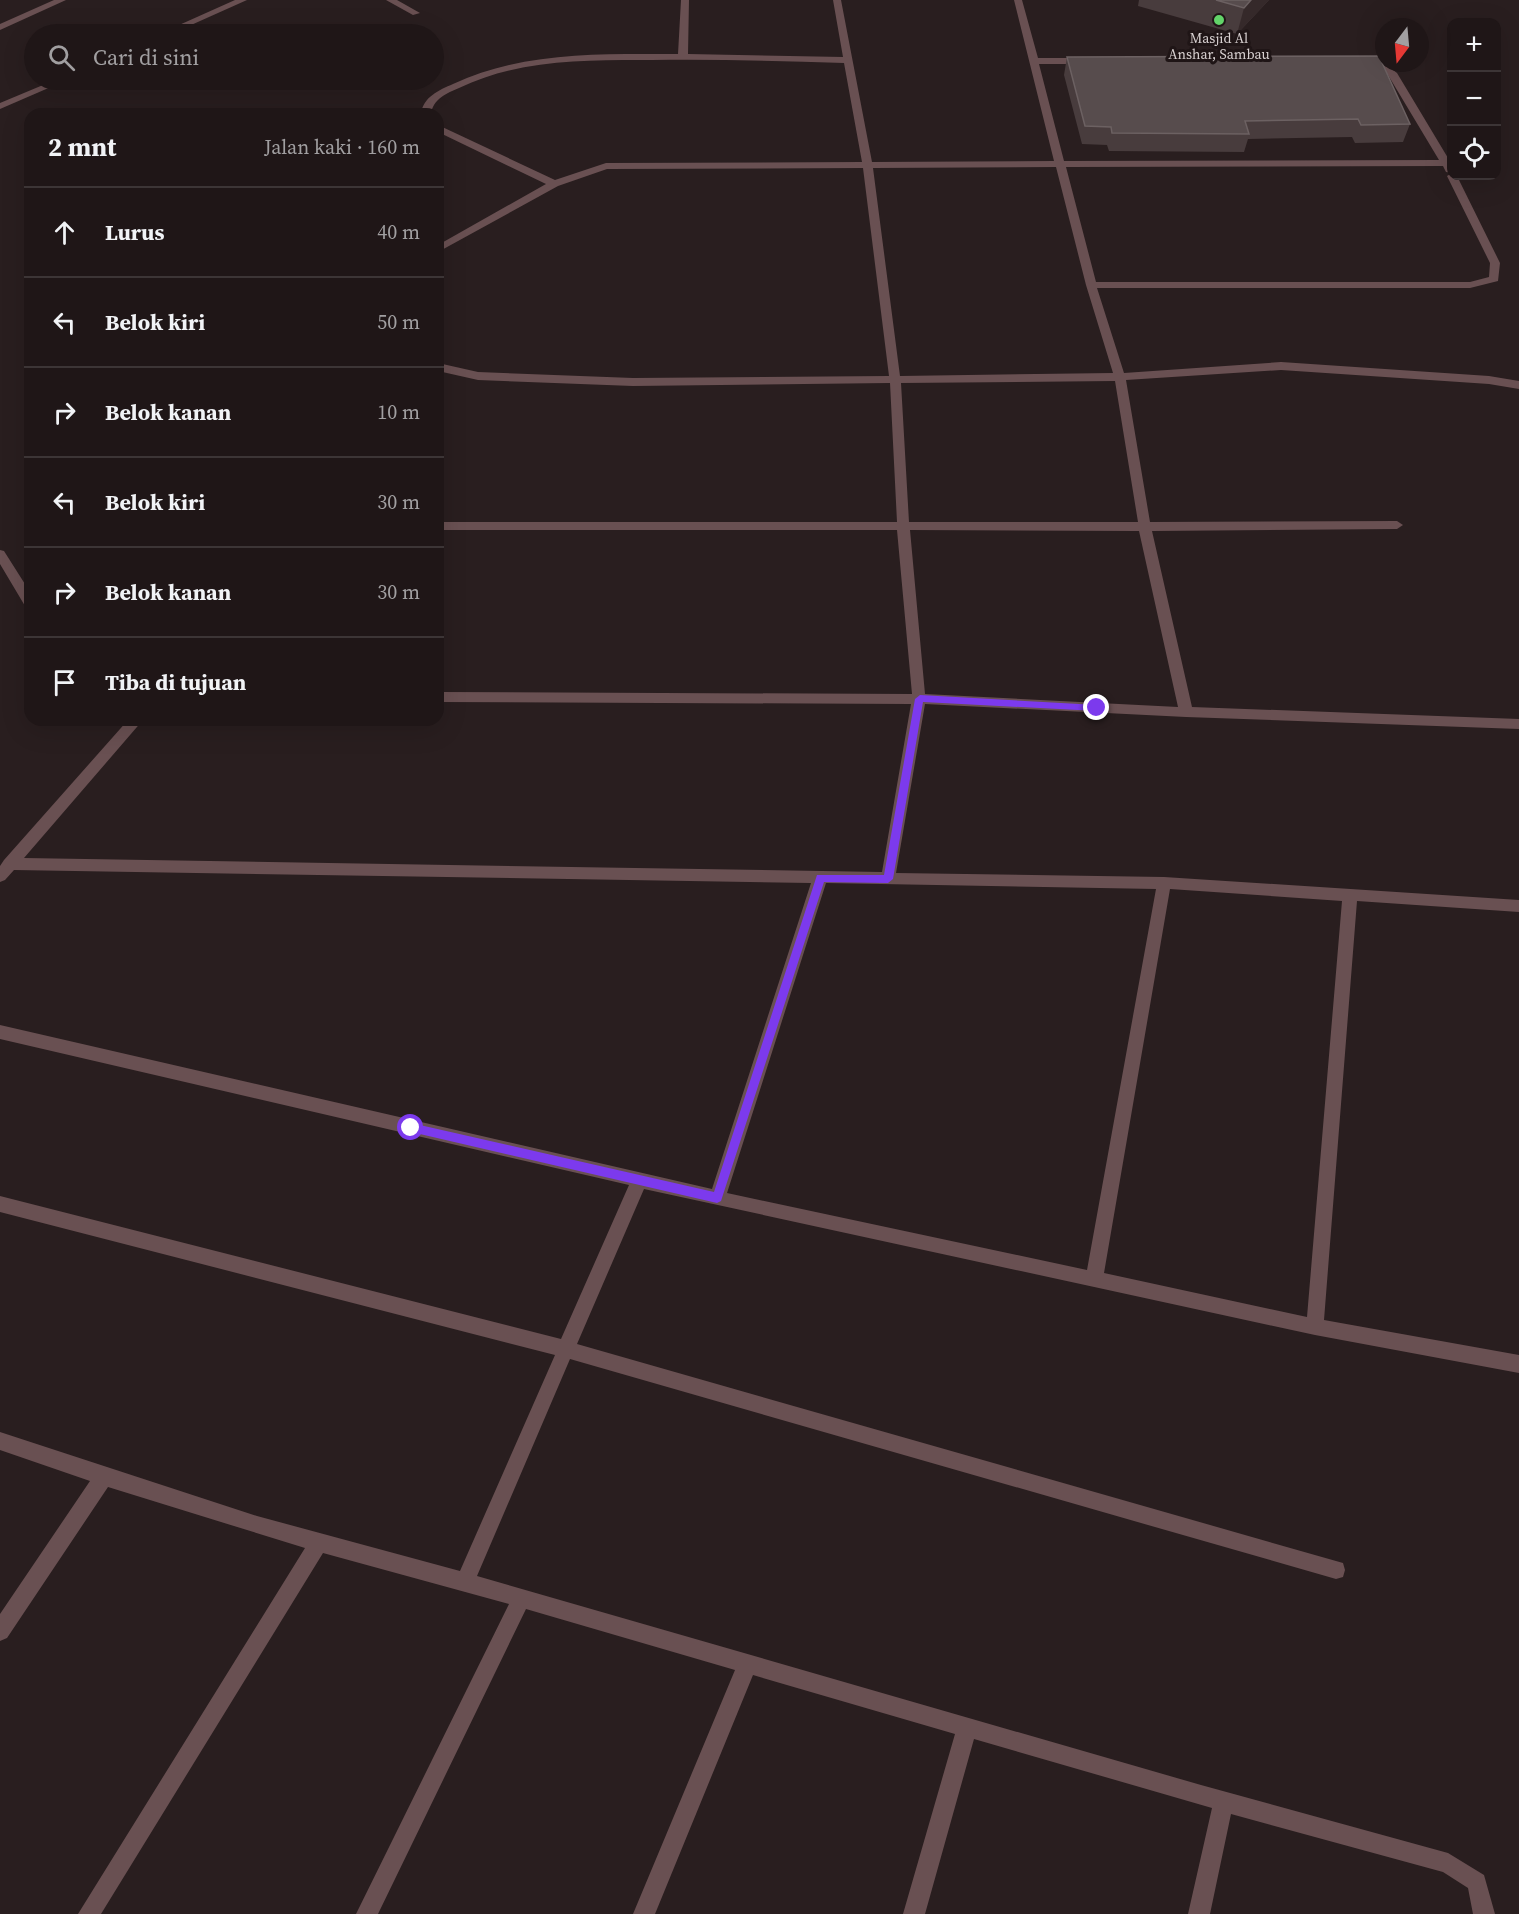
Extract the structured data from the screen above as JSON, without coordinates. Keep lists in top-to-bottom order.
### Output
{
  "places": ["Masjid Al Anshar, Sambau"],
  "north": "bottom",
  "page": {
    "map_buttons": ["+", "−"],
    "search": "Cari di sini",
    "heading": ["2 mnt", "Jalan kaki · 160 m"],
    "list": [
      ["Lurus", "40 m"],
      ["Belok kiri", "50 m"],
      ["Belok kanan", "10 m"],
      ["Belok kiri", "30 m"],
      ["Belok kanan", "30 m"],
      "Tiba di tujuan"
    ]
  }
}
